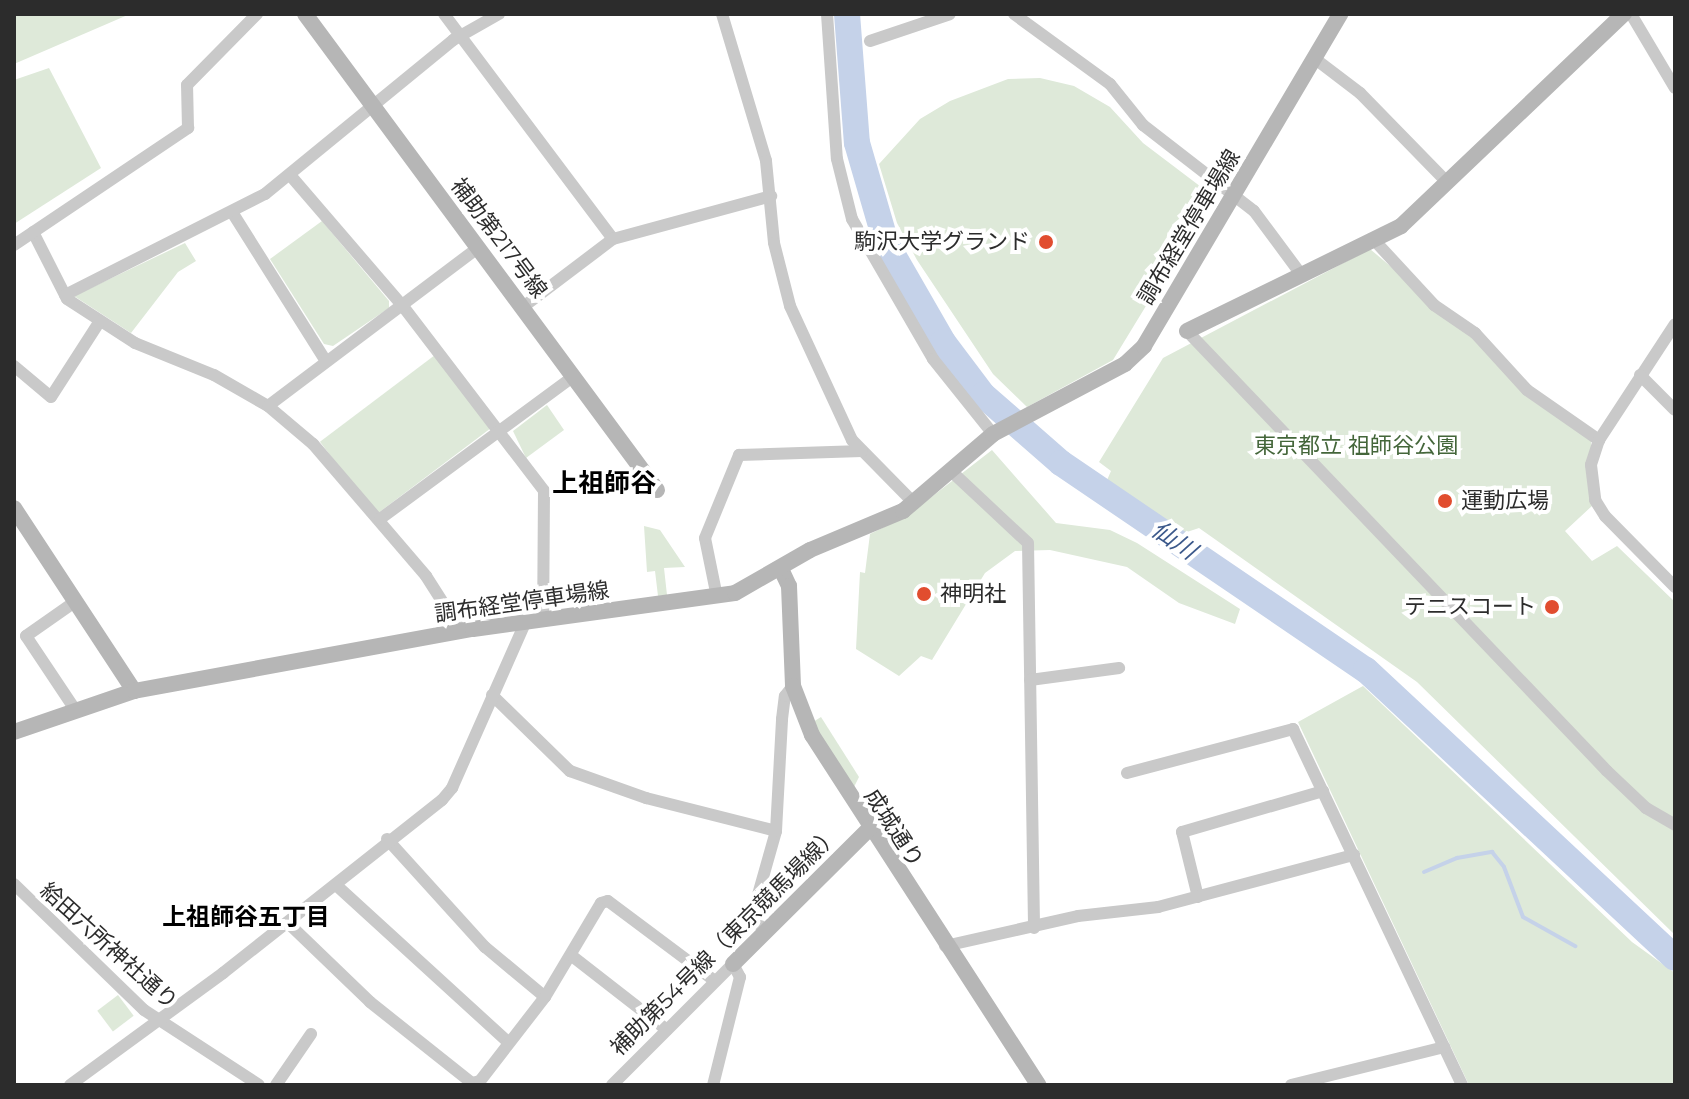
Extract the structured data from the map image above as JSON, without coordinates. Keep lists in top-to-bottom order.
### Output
{
  "streets": {
    "main road": [
      "調布経堂停車場線",
      "補助第217号線",
      "成城通り",
      "補助第54号線（東京競馬場線）"
    ],
    "street": ["給田六所神社通り"]
  },
  "crossings": [
    ["調布経堂停車場線", "成城通り"],
    ["成城通り", "補助第54号線（東京競馬場線）"]
  ],
  "districts": ["上祖師谷", "上祖師谷五丁目"],
  "water": ["仙川"],
  "parks": ["東京都立 祖師谷公園"],
  "places": [
    "駒沢大学グランド",
    "運動広場",
    "神明社",
    "テニスコート"
  ]
}
